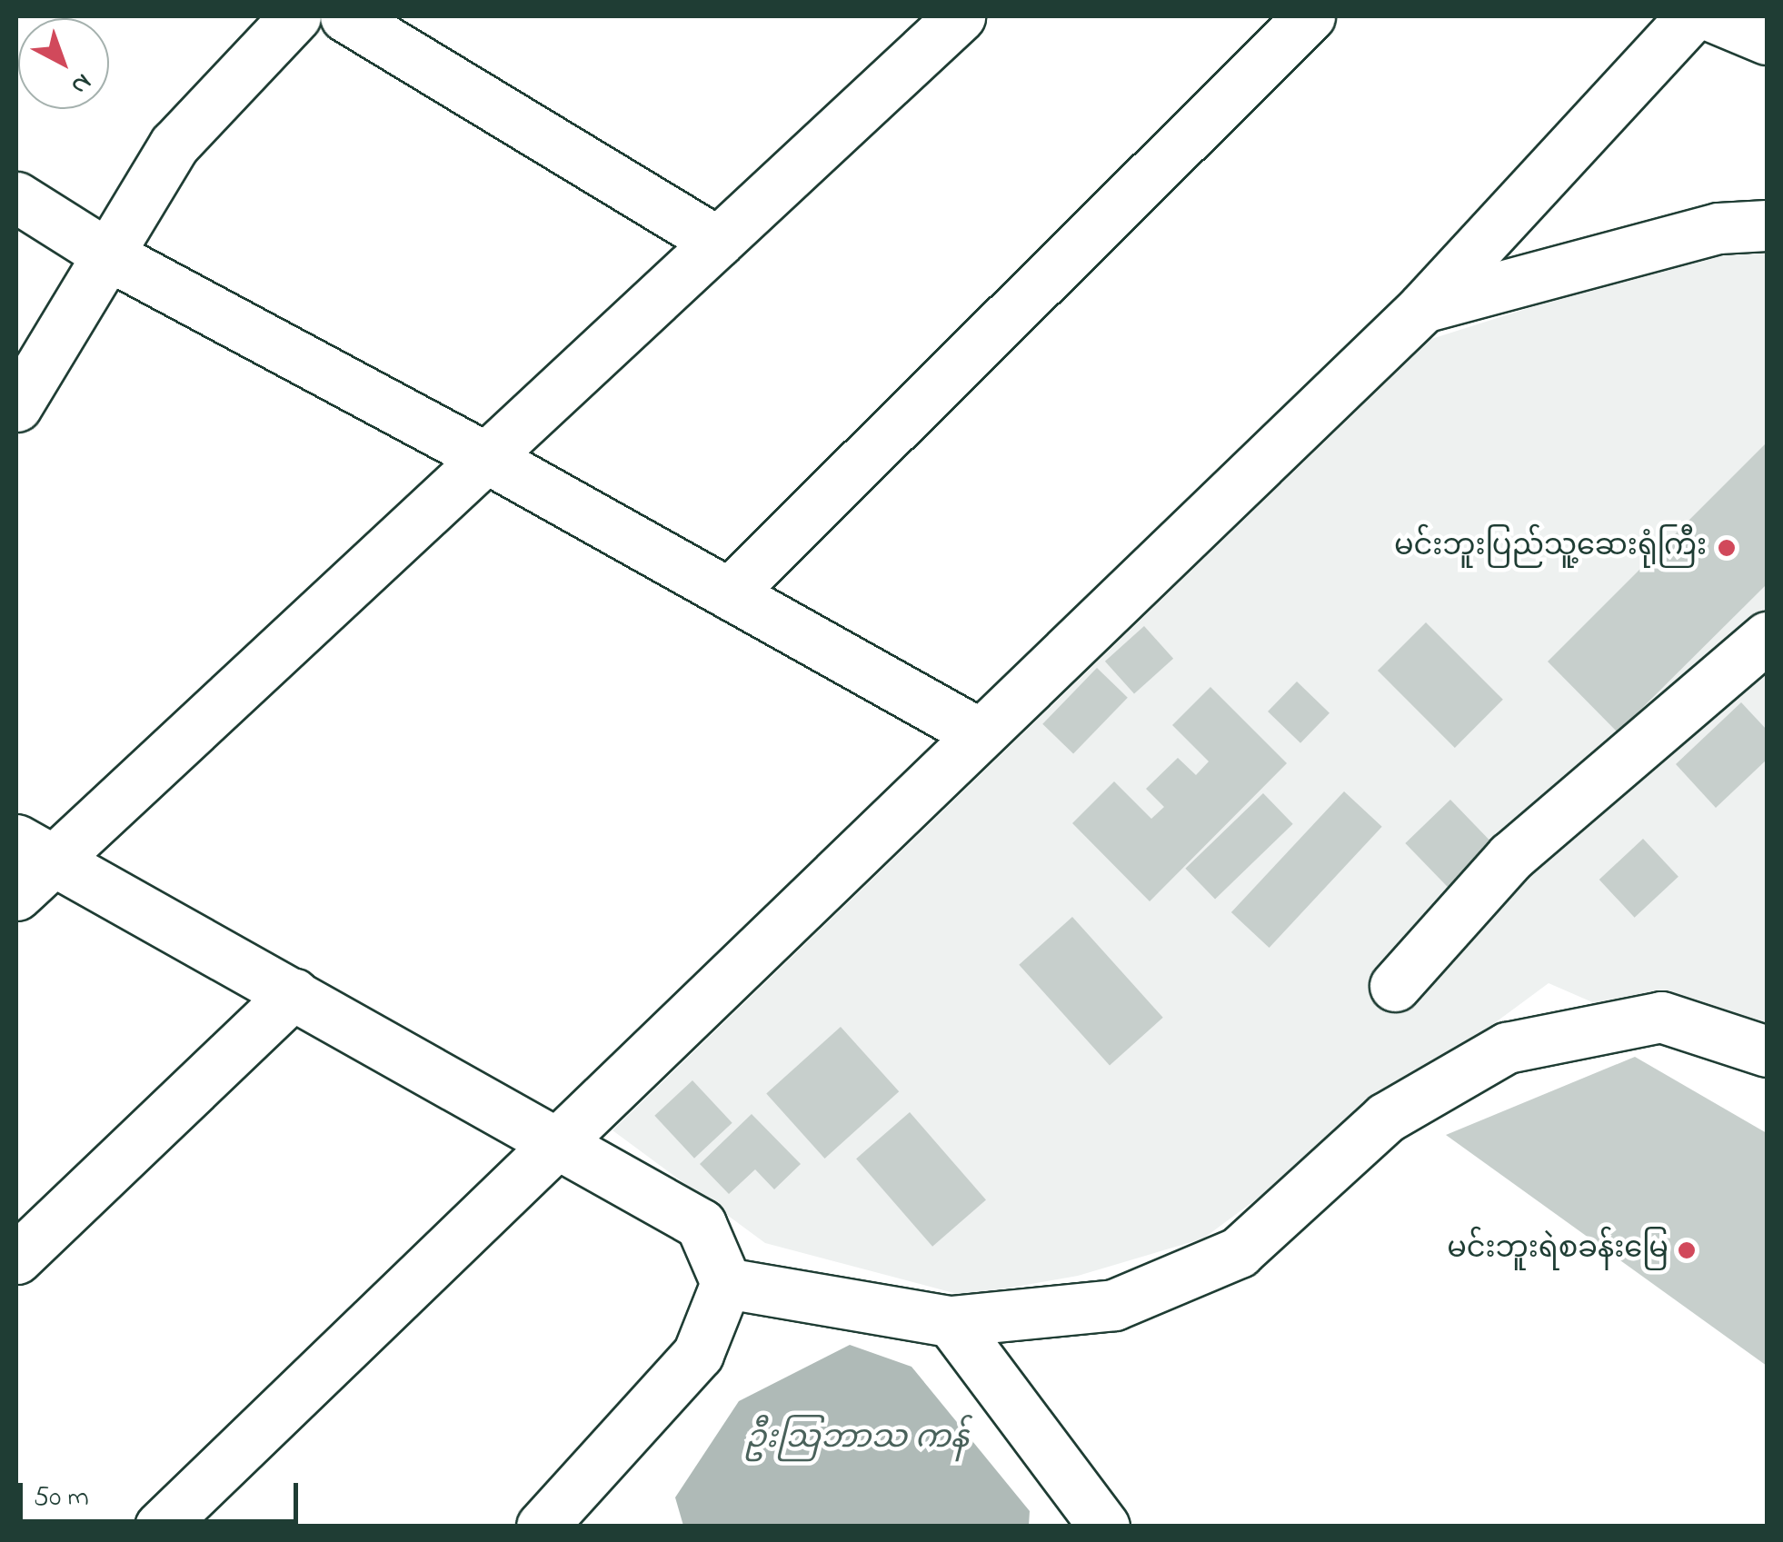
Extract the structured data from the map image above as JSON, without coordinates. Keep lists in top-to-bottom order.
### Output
{
  "water": ["ဦး‌ဩဘာသ ကန်"],
  "places": ["မင်းဘူးပြည်သူ့ဆေးရုံကြီး", "မင်းဘူးရဲစခန်းမြေ"],
  "scale_bar": "50 m",
  "north": "bottom right"
}
